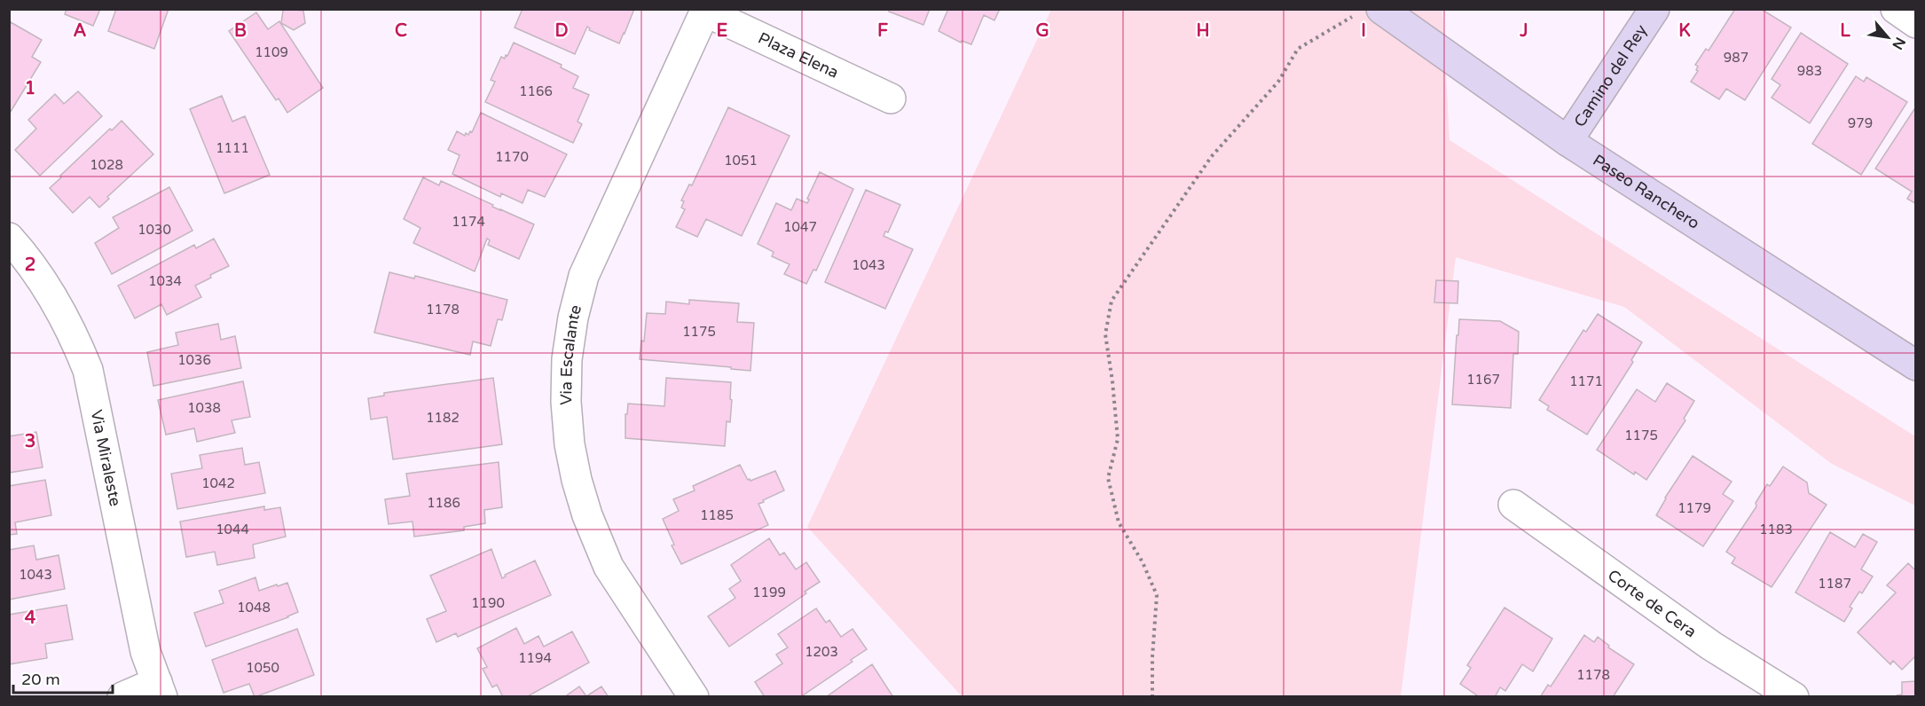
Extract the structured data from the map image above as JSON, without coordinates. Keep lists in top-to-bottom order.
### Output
{
  "streets": {
    "main road": ["Camino del Rey", "Paseo Ranchero"],
    "street": [
      "Plaza Elena",
      "Via Escalante",
      "Via Miraleste",
      "Corte de Cera"
    ]
  },
  "crossings": [
    ["Plaza Elena", "Via Escalante"],
    ["Camino del Rey", "Paseo Ranchero"]
  ],
  "house_numbers": [
    "1109",
    "987",
    "983",
    "1166",
    "979",
    "1111",
    "1170",
    "1051",
    "1028",
    "1174",
    "1047",
    "1030",
    "1043",
    "1034",
    "1178",
    "1175",
    "1036",
    "1167",
    "1171",
    "1038",
    "1182",
    "1175",
    "1042",
    "1186",
    "1179",
    "1185",
    "1044",
    "1183",
    "1043",
    "1187",
    "1199",
    "1190",
    "1048",
    "1203",
    "1194",
    "1050",
    "1178"
  ],
  "scale_bar": "20 m",
  "north": "bottom right",
  "grid": {
    "columns": [
      "A",
      "B",
      "C",
      "D",
      "E",
      "F",
      "G",
      "H",
      "I",
      "J",
      "K",
      "L"
    ],
    "rows": [
      "1",
      "2",
      "3",
      "4"
    ]
  }
}
